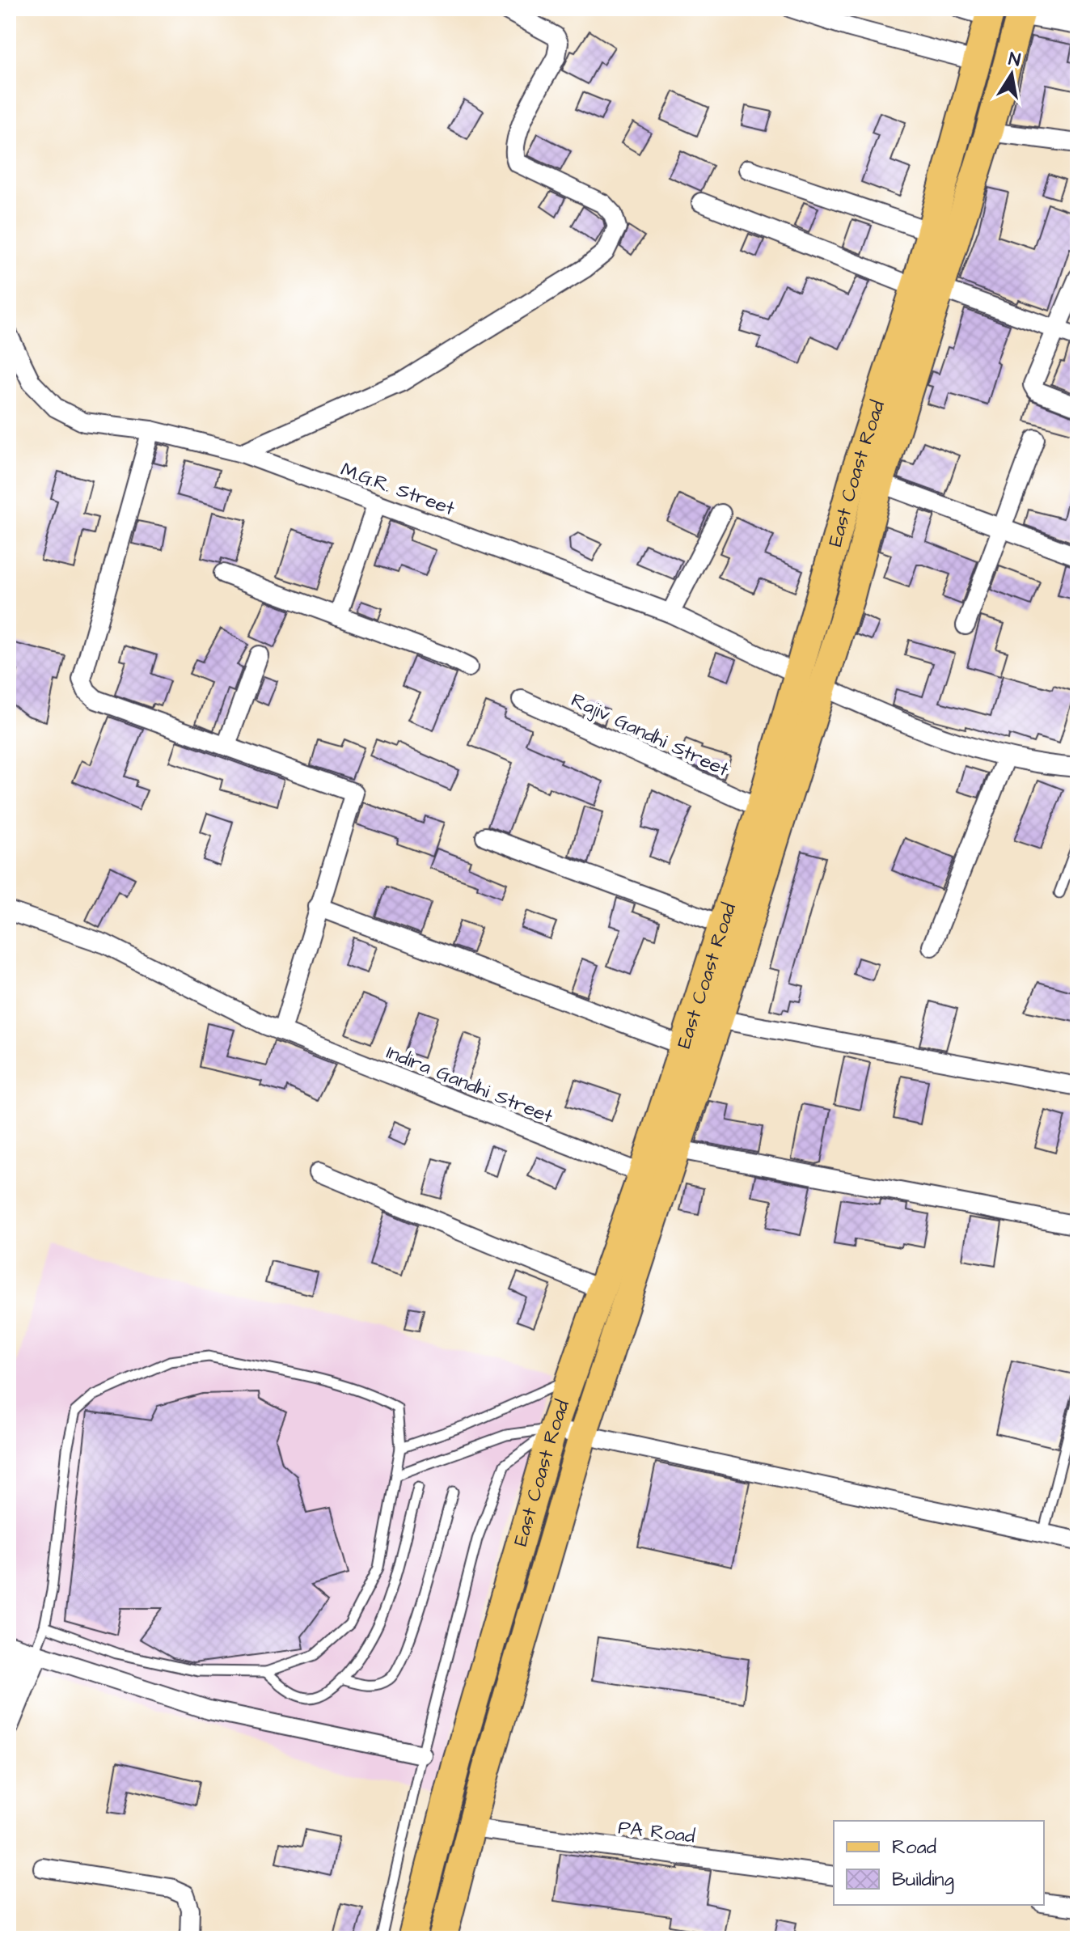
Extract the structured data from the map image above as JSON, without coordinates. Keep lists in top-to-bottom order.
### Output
{
  "streets": {
    "main road": ["East Coast Road"],
    "street": [
      "M.G.R. Street",
      "Rajiv Gandhi Street",
      "Indira Gandhi Street",
      "PA Road"
    ]
  },
  "crossings": [
    ["East Coast Road", "M.G.R. Street"],
    ["East Coast Road", "Rajiv Gandhi Street"],
    ["East Coast Road", "Indira Gandhi Street"],
    ["East Coast Road", "PA Road"]
  ],
  "legend": ["Road", "Building"],
  "north": "top"
}
